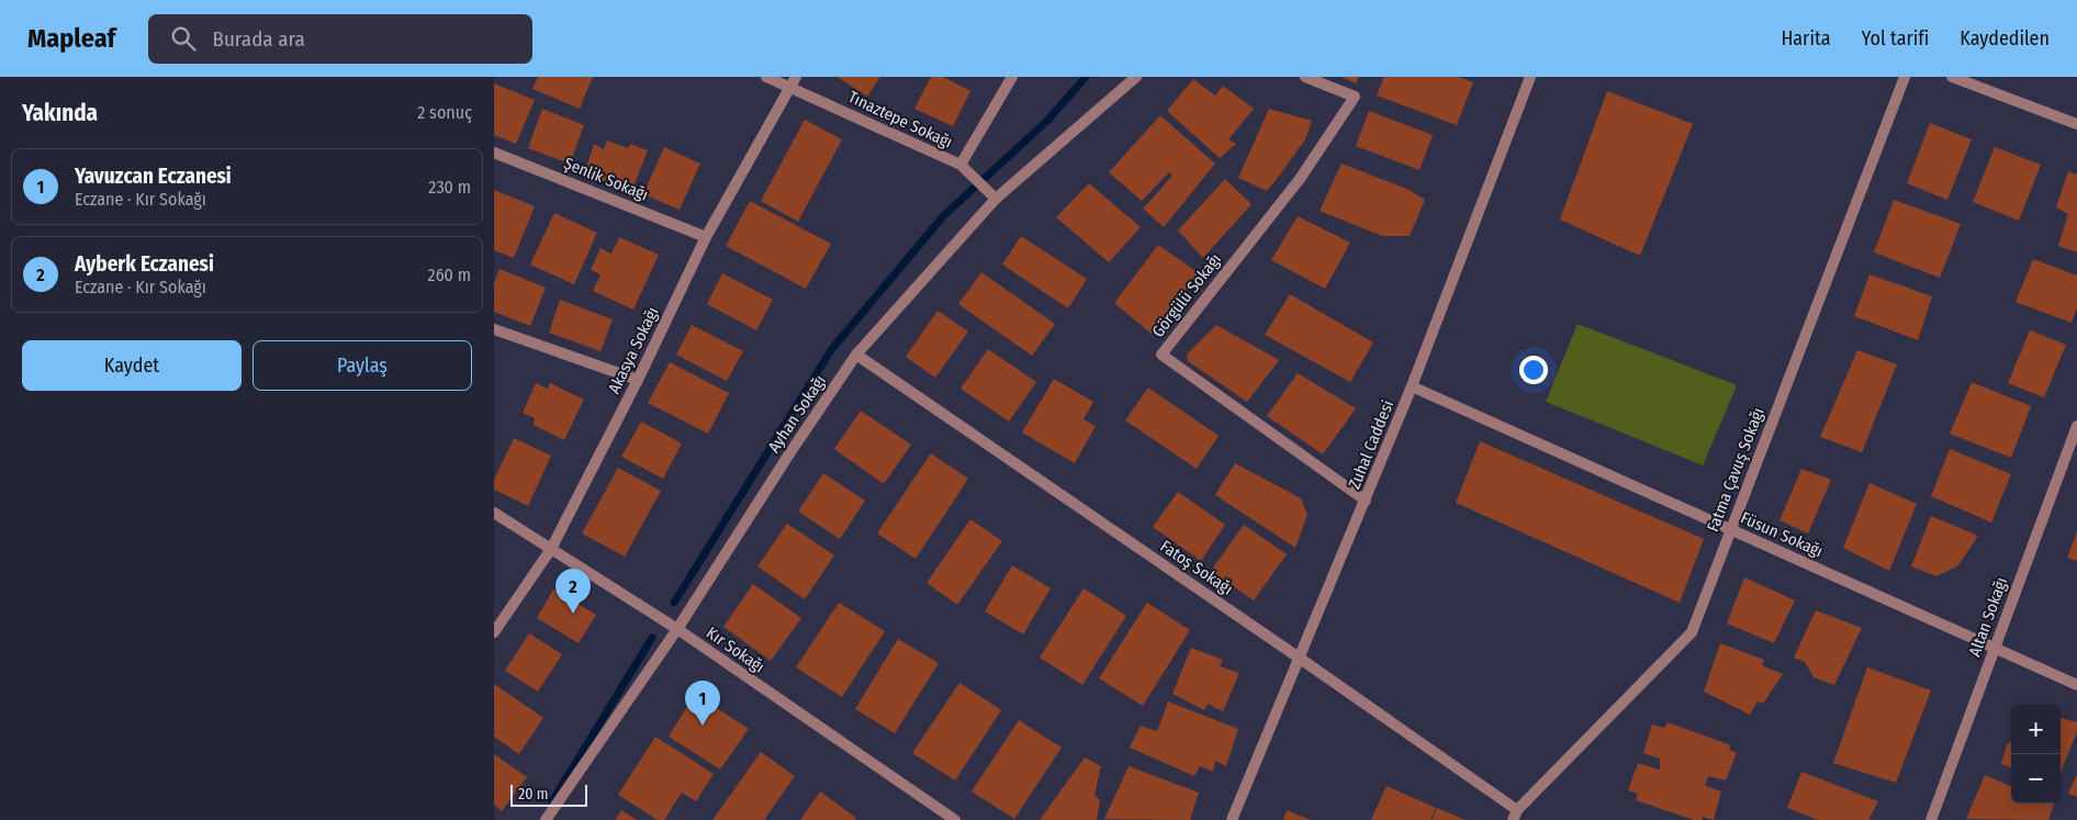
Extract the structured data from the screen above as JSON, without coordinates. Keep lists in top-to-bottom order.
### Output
{
  "streets": {
    "street": [
      "Tınaztepe Sokağı",
      "Şenlik Sokağı",
      "Görgülü Sokağı",
      "Akasya Sokağı",
      "Ayhan Sokağı",
      "Zuhal Caddesi",
      "Fatma Çavuş Sokağı",
      "Füsun Sokağı",
      "Fatoş Sokağı",
      "Altan Sokağı",
      "Kır Sokağı"
    ]
  },
  "crossings": [
    ["Tınaztepe Sokağı", "Akasya Sokağı"],
    ["Şenlik Sokağı", "Akasya Sokağı"],
    ["Görgülü Sokağı", "Zuhal Caddesi"],
    ["Akasya Sokağı", "Kır Sokağı"],
    ["Ayhan Sokağı", "Fatoş Sokağı"],
    ["Ayhan Sokağı", "Kır Sokağı"],
    ["Zuhal Caddesi", "Füsun Sokağı"],
    ["Zuhal Caddesi", "Fatoş Sokağı"],
    ["Fatma Çavuş Sokağı", "Füsun Sokağı"],
    ["Fatma Çavuş Sokağı", "Fatoş Sokağı"],
    ["Füsun Sokağı", "Altan Sokağı"]
  ],
  "scale_bar": "20 m",
  "page": {
    "header": "Mapleaf",
    "search": "Burada ara",
    "nav": ["Harita", "Yol tarifi", "Kaydedilen"],
    "heading": ["Yakında", "2 sonuç"],
    "list": [
      {
        "mark": "1",
        "name": "Yavuzcan Eczanesi",
        "note": "Eczane · Kır Sokağı",
        "value": "230 m"
      },
      {
        "mark": "2",
        "name": "Ayberk Eczanesi",
        "note": "Eczane · Kır Sokağı",
        "value": "260 m"
      }
    ],
    "buttons": ["Kaydet", "Paylaş"],
    "pins": ["2", "1"],
    "map_buttons": ["+", "−"],
    "scale": "20 m"
  }
}
